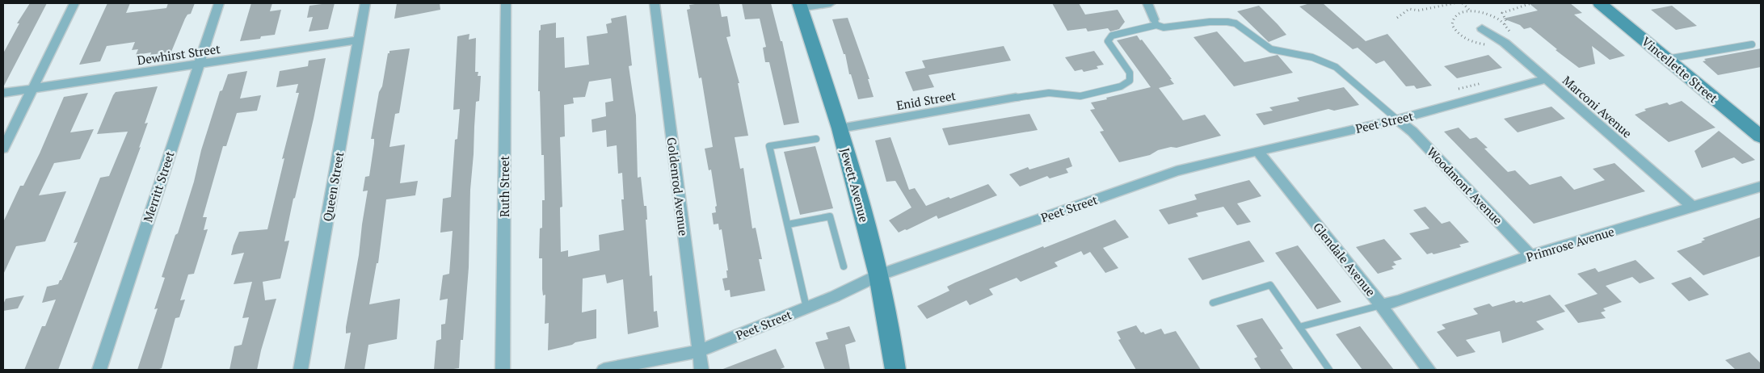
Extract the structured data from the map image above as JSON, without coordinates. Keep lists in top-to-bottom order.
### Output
{
  "streets": {
    "main road": ["Vincellette Street", "Jewett Avenue"],
    "street": [
      "Dewhirst Street",
      "Enid Street",
      "Marconi Avenue",
      "Peet Street",
      "Woodmont Avenue",
      "Merritt Street",
      "Queen Street",
      "Ruth Street",
      "Goldenrod Avenue",
      "Primrose Avenue",
      "Glendale Avenue"
    ]
  },
  "crossings": [
    ["Dewhirst Street", "Merritt Street"],
    ["Dewhirst Street", "Queen Street"],
    ["Enid Street", "Jewett Avenue"],
    ["Marconi Avenue", "Peet Street"],
    ["Marconi Avenue", "Primrose Avenue"],
    ["Peet Street", "Jewett Avenue"],
    ["Peet Street", "Woodmont Avenue"],
    ["Peet Street", "Goldenrod Avenue"],
    ["Peet Street", "Glendale Avenue"],
    ["Woodmont Avenue", "Primrose Avenue"],
    ["Primrose Avenue", "Glendale Avenue"]
  ]
}
